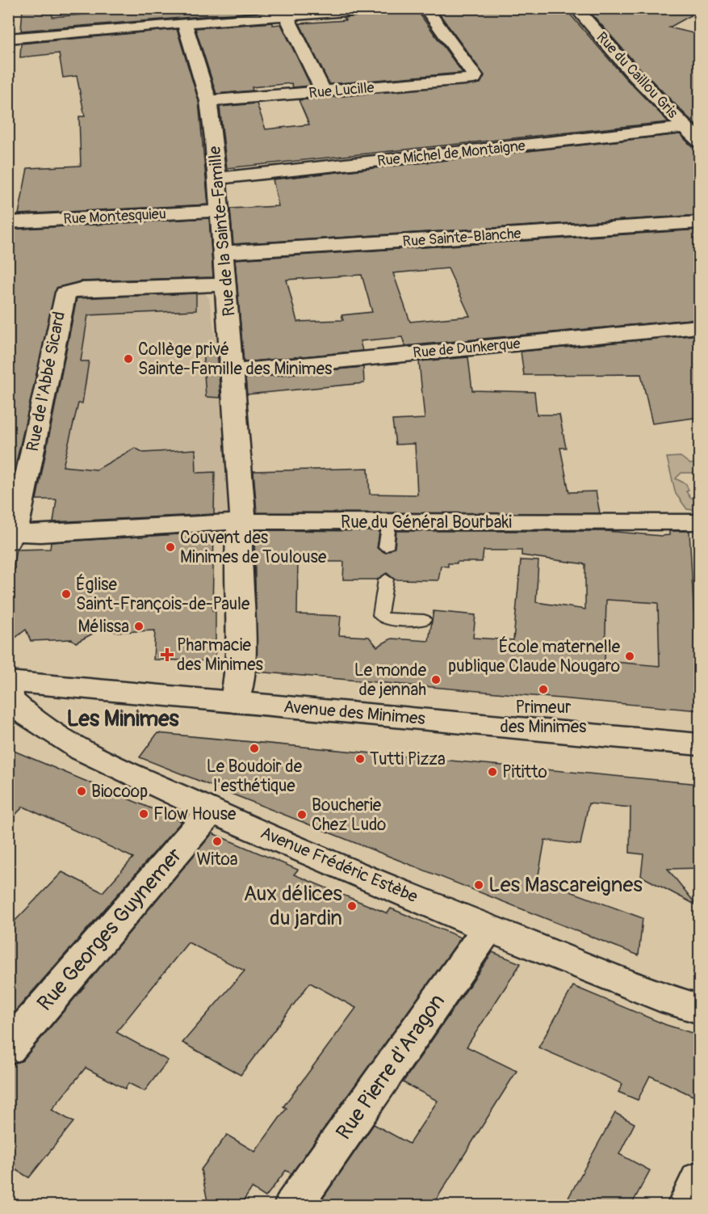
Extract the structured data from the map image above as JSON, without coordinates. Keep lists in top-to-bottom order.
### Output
{
  "streets": {
    "street": [
      "Rue du Caillou Gris",
      "Rue Lucille",
      "Rue Michel de Montaigne",
      "Rue Montesquieu",
      "Rue de la Sainte-Famille",
      "Rue Sainte-Blanche",
      "Rue de Dunkerque",
      "Rue de l'Abbé Sicard",
      "Rue du Général Bourbaki",
      "Avenue des Minimes",
      "Avenue Frédéric Estèbe",
      "Rue Georges Guynemer",
      "Rue Pierre d'Aragon"
    ]
  },
  "crossings": [
    ["Rue du Caillou Gris", "Rue Michel de Montaigne"],
    ["Rue Lucille", "Rue de la Sainte-Famille"],
    ["Rue Michel de Montaigne", "Rue de la Sainte-Famille"],
    ["Rue Montesquieu", "Rue de la Sainte-Famille"],
    ["Rue de la Sainte-Famille", "Rue Sainte-Blanche"],
    ["Rue de la Sainte-Famille", "Rue de Dunkerque"],
    ["Rue de la Sainte-Famille", "Rue de l'Abbé Sicard"],
    ["Rue de la Sainte-Famille", "Rue du Général Bourbaki"],
    ["Rue de la Sainte-Famille", "Avenue des Minimes"],
    ["Rue de l'Abbé Sicard", "Rue du Général Bourbaki"],
    ["Avenue des Minimes", "Avenue Frédéric Estèbe"],
    ["Avenue Frédéric Estèbe", "Rue Georges Guynemer"],
    ["Avenue Frédéric Estèbe", "Rue Pierre d'Aragon"]
  ],
  "districts": ["Les Minimes"],
  "places": {
    "other": [
      "Collège privé Sainte-Famille des Minimes",
      "Couvent des Minimes de Toulouse",
      "Église Saint-François-de-Paule",
      "Mélissa",
      "École maternelle publique Claude Nougaro",
      "Le monde de jennah",
      "Primeur des Minimes",
      "Le Boudoir de l'esthétique",
      "Tutti Pizza",
      "Pititto",
      "Biocoop",
      "Flow House",
      "Boucherie Chez Ludo",
      "Witoa",
      "Les Mascareignes",
      "Aux délices du jardin"
    ],
    "health": ["Pharmacie des Minimes"]
  }
}
